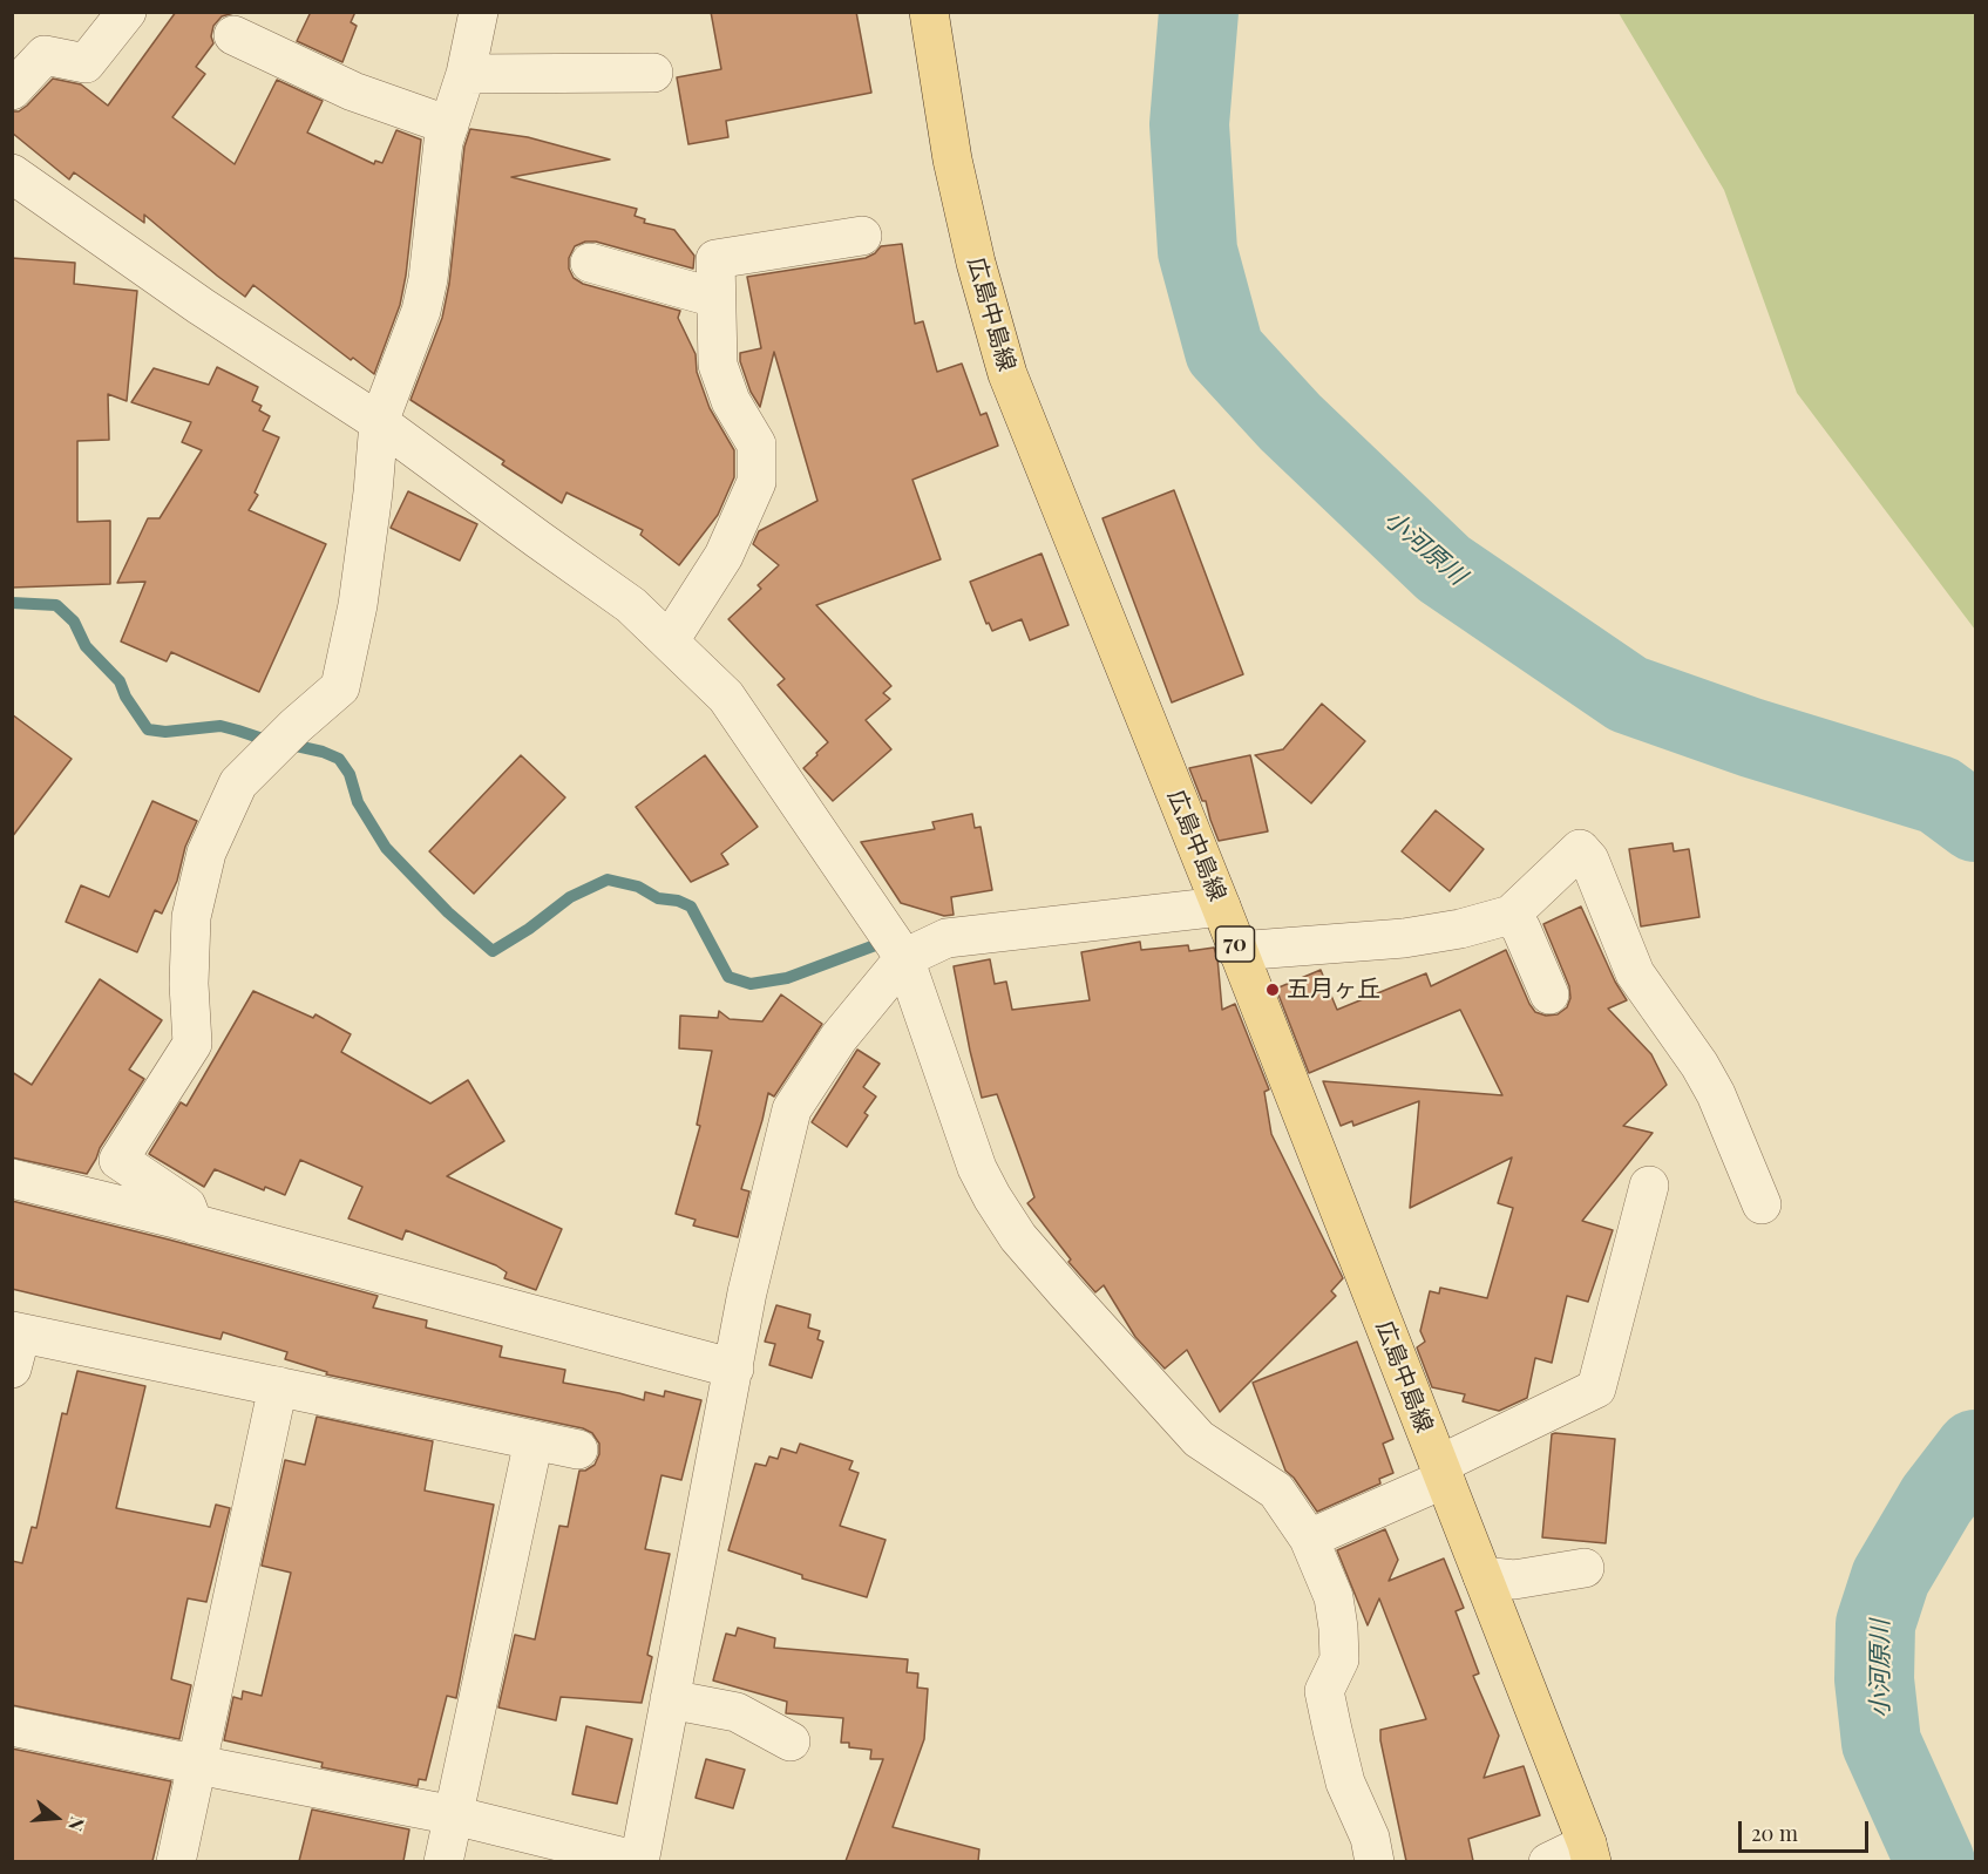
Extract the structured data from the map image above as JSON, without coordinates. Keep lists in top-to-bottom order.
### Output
{
  "streets": {
    "main road": ["広島中島線", "70"]
  },
  "water": ["小河原川"],
  "places": ["五月ヶ丘"],
  "scale_bar": "20 m",
  "north": "right"
}
